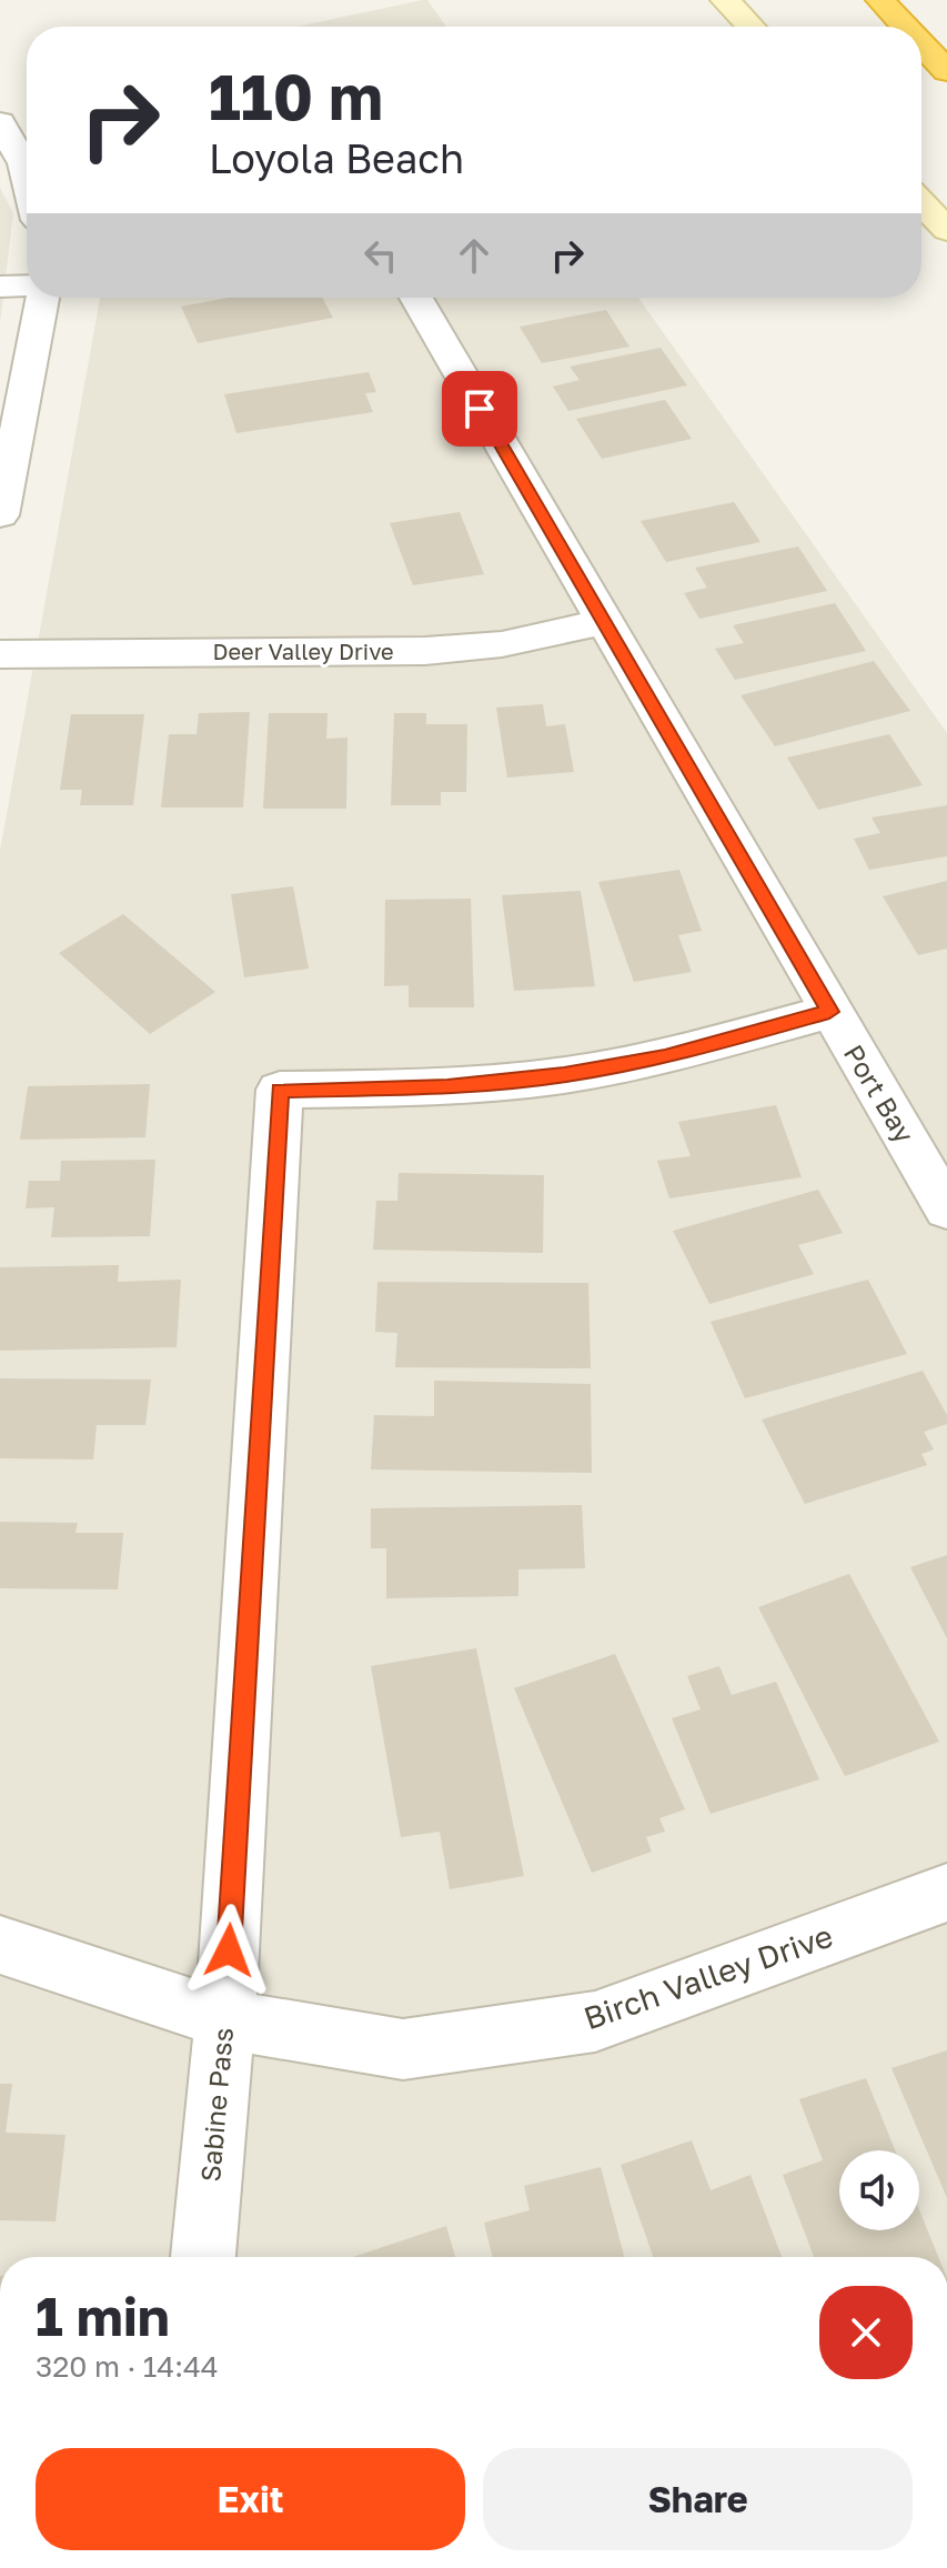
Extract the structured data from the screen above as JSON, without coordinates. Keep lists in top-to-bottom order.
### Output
{
  "streets": {
    "street": [
      "Deer Valley Drive",
      "Port Bay",
      "Birch Valley Drive",
      "Sabine Pass"
    ]
  },
  "crossings": [
    ["Deer Valley Drive", "Port Bay"],
    ["Port Bay", "Sabine Pass"],
    ["Birch Valley Drive", "Sabine Pass"]
  ],
  "page": {
    "turn": ["110 m", "Loyola Beach"],
    "heading": ["1 min", "320 m · 14:44"],
    "buttons": ["Exit", "Share"]
  }
}
